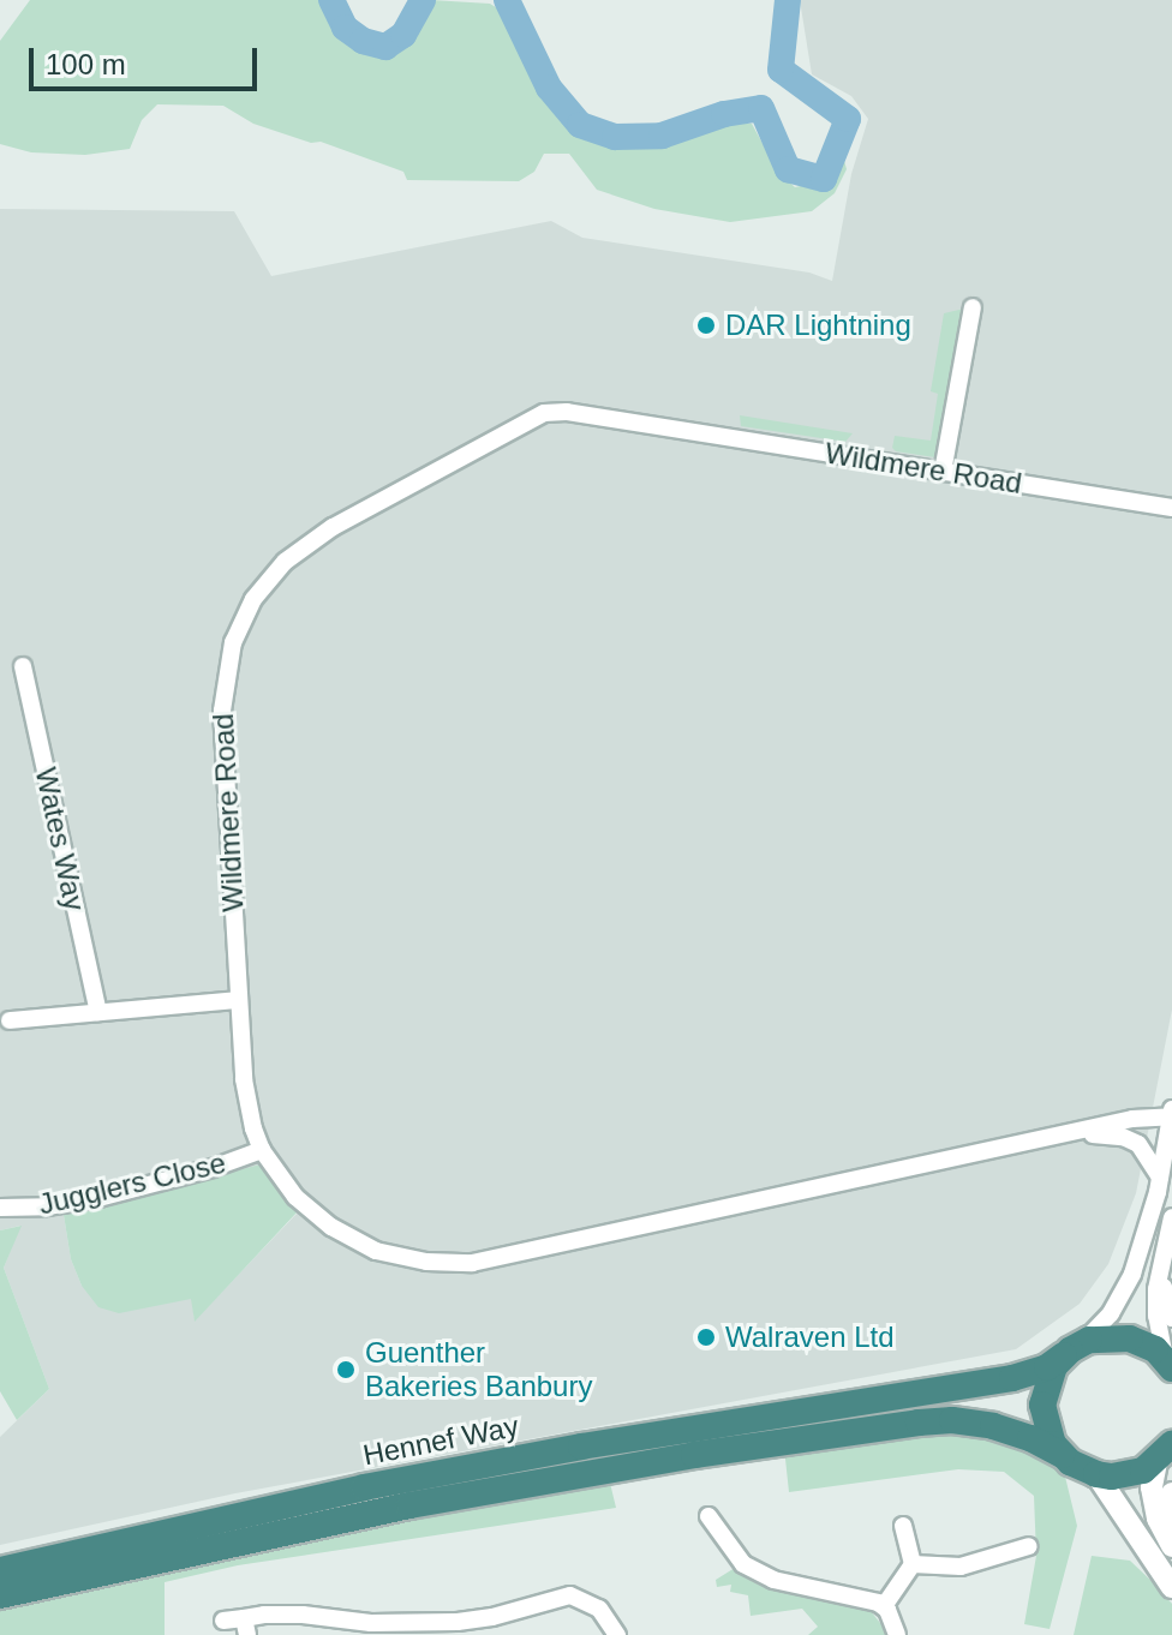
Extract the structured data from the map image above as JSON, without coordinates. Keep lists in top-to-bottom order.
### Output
{
  "streets": {
    "highway": ["Hennef Way"],
    "street": ["Wildmere Road", "Wates Way", "Jugglers Close"]
  },
  "crossings": [
    ["Wildmere Road", "Jugglers Close"],
    ["Wildmere Road", "Hennef Way"]
  ],
  "places": ["DAR Lightning", "Walraven Ltd", "Guenther Bakeries Banbury"],
  "scale_bar": "100 m"
}
